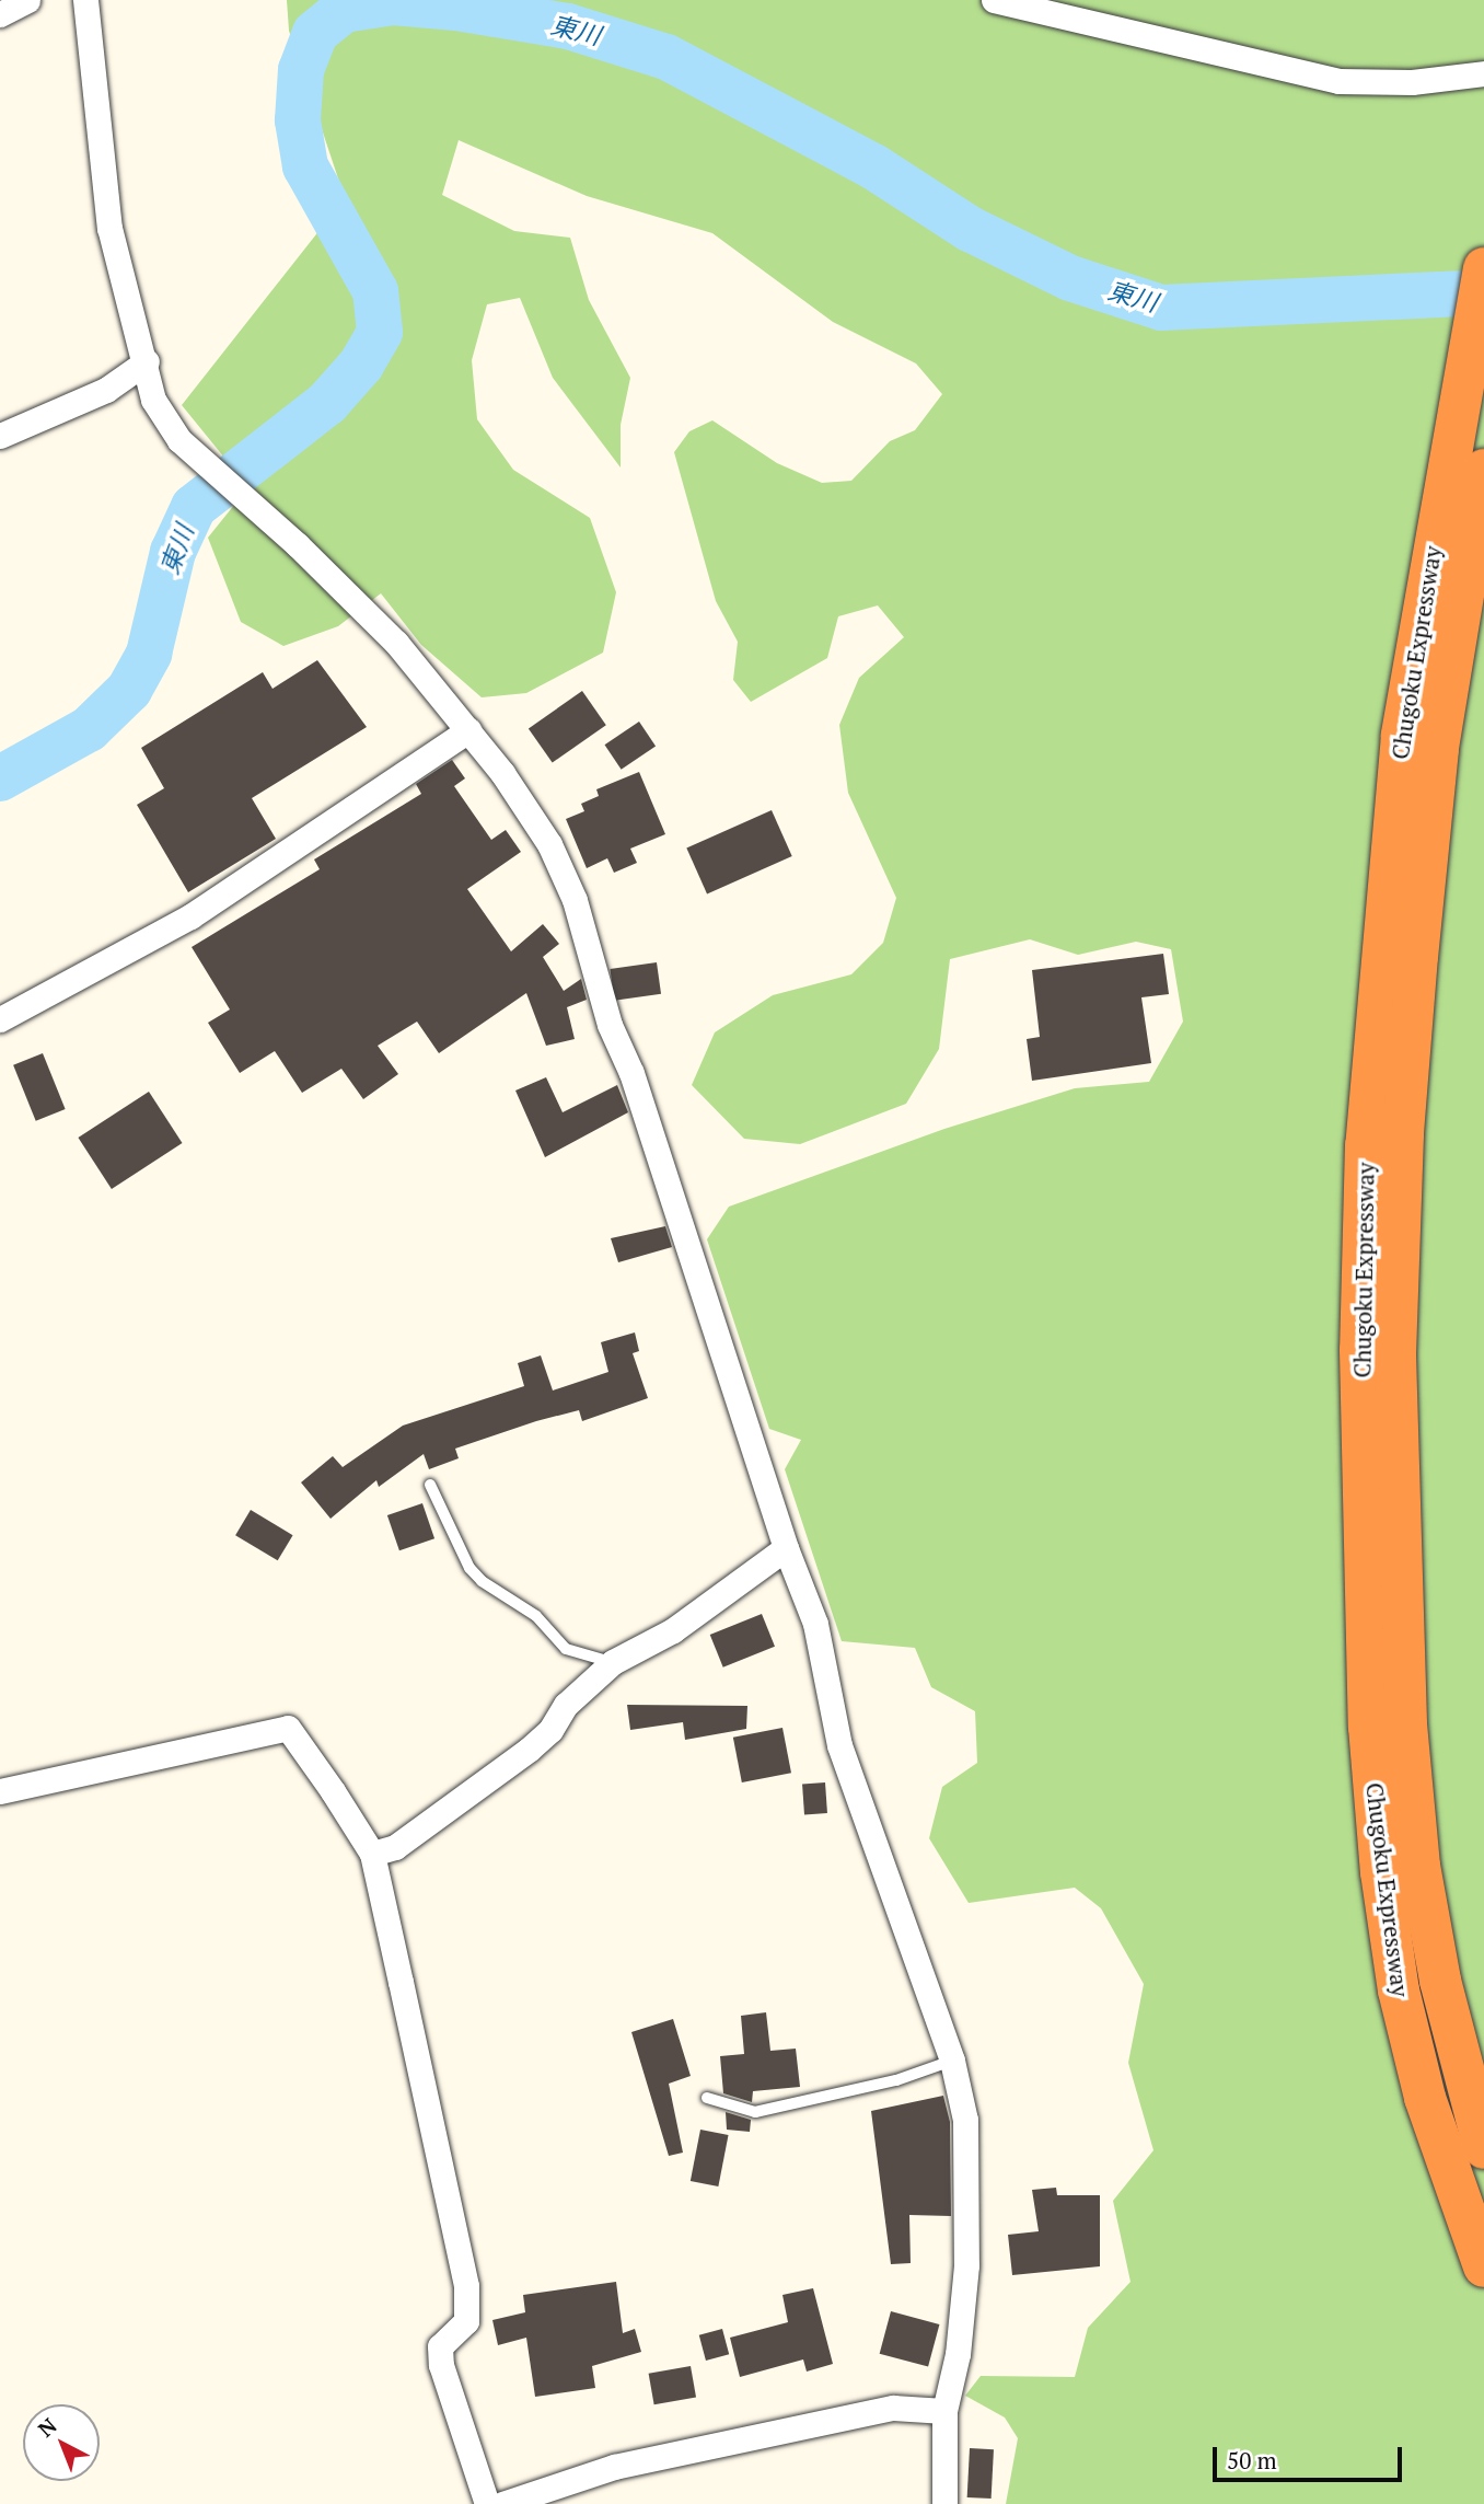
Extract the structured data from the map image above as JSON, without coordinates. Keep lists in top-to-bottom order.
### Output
{
  "streets": {
    "highway": ["Chugoku Expressway"]
  },
  "water": ["東川"],
  "scale_bar": "50 m",
  "north": "top left"
}
